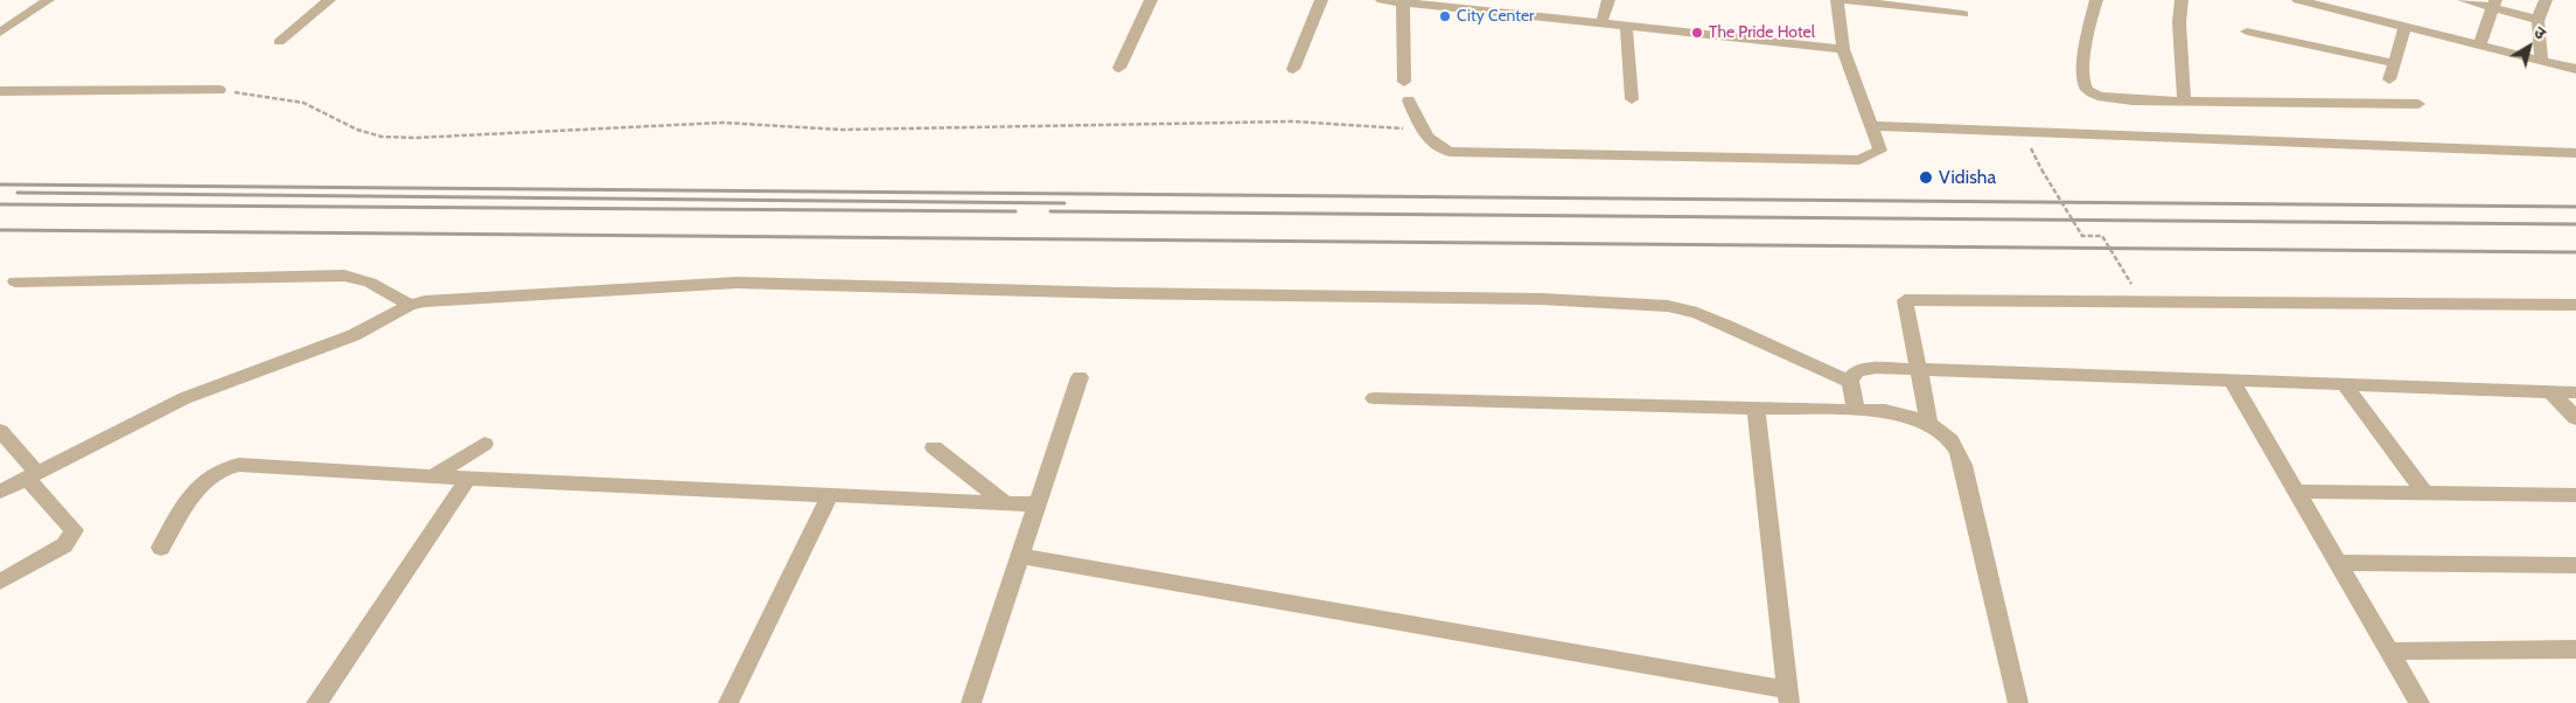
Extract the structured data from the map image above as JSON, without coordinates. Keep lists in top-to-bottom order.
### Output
{
  "places": ["City Center", "The Pride Hotel", "Vidisha"],
  "north": "top right"
}
